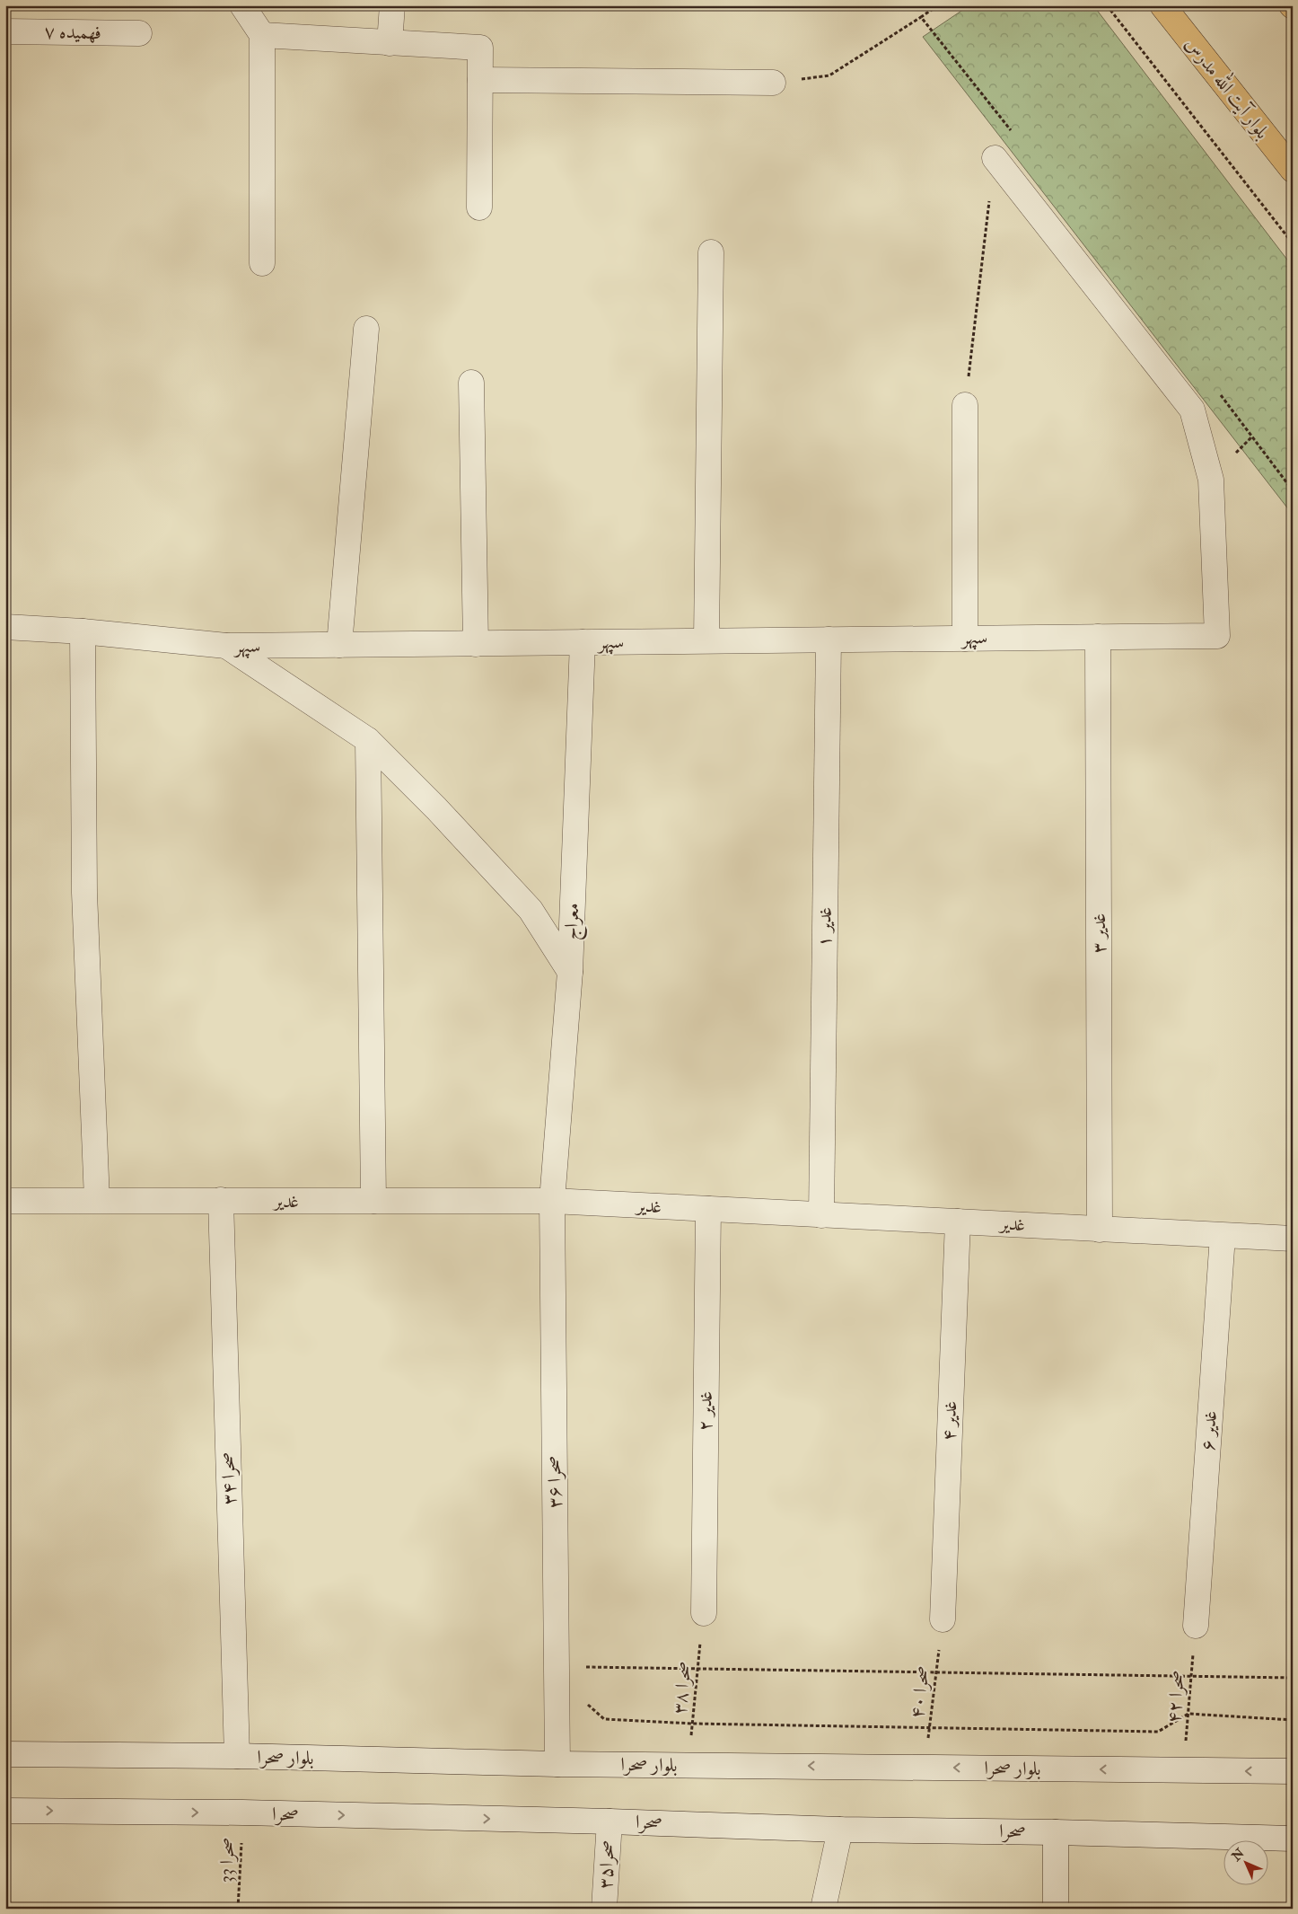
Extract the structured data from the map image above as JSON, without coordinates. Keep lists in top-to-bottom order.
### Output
{
  "streets": {
    "main road": ["بلوار آیت الله مدرس"],
    "street": [
      "فهمیده ۷",
      "سپهر",
      "معراج",
      "غدیر ۱",
      "غدیر ۳",
      "غدیر",
      "غدیر ۲",
      "غدیر ۴",
      "غدیر ۶",
      "صحرا ۳۴",
      "صحرا ۳۶",
      "بلوار صحرا",
      "صحرا",
      "صحرا۳۵"
    ],
    "path": [
      "صحرا ۳۸",
      "صحرا ۴۰",
      "صحرا ۴۲",
      "صحرا 33"
    ]
  },
  "crossings": [
    ["سپهر", "معراج"],
    ["سپهر", "غدیر ۱"],
    ["سپهر", "غدیر ۳"],
    ["معراج", "غدیر"],
    ["معراج", "صحرا ۳۶"],
    ["غدیر ۱", "غدیر"],
    ["غدیر ۳", "غدیر"],
    ["غدیر", "غدیر ۲"],
    ["غدیر", "غدیر ۴"],
    ["غدیر", "غدیر ۶"],
    ["غدیر", "صحرا ۳۴"],
    ["غدیر", "صحرا ۳۶"],
    ["غدیر ۲", "صحرا ۳۸"],
    ["غدیر ۴", "صحرا ۴۰"],
    ["غدیر ۶", "صحرا ۴۲"],
    ["صحرا ۳۴", "بلوار صحرا"],
    ["صحرا ۳۶", "بلوار صحرا"],
    ["صحرا ۳۸", "بلوار صحرا"],
    ["صحرا ۴۰", "بلوار صحرا"],
    ["صحرا ۴۲", "بلوار صحرا"],
    ["صحرا", "صحرا 33"],
    ["صحرا", "صحرا۳۵"]
  ],
  "one_way": ["بلوار صحرا", "صحرا"],
  "north": "top left"
}
